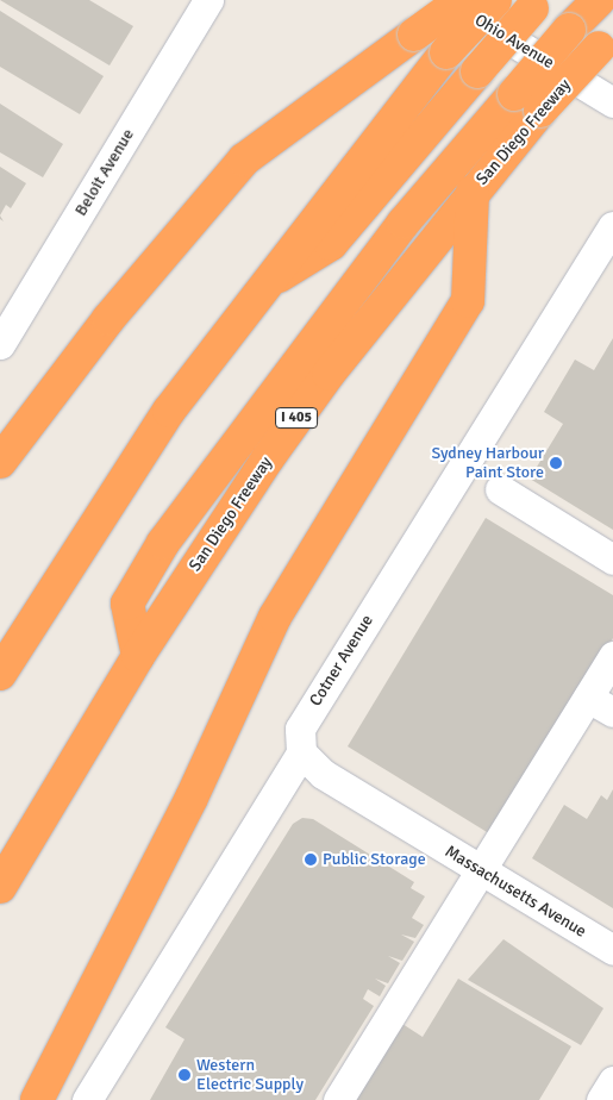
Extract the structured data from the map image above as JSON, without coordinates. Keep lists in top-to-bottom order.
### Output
{
  "streets": {
    "highway": ["San Diego Freeway", "I 405"],
    "street": [
      "Ohio Avenue",
      "Beloit Avenue",
      "Cotner Avenue",
      "Massachusetts Avenue"
    ]
  },
  "crossings": [
    ["Cotner Avenue", "Massachusetts Avenue"]
  ],
  "places": ["Sydney Harbour Paint Store", "Public Storage", "Western Electric Supply"]
}
